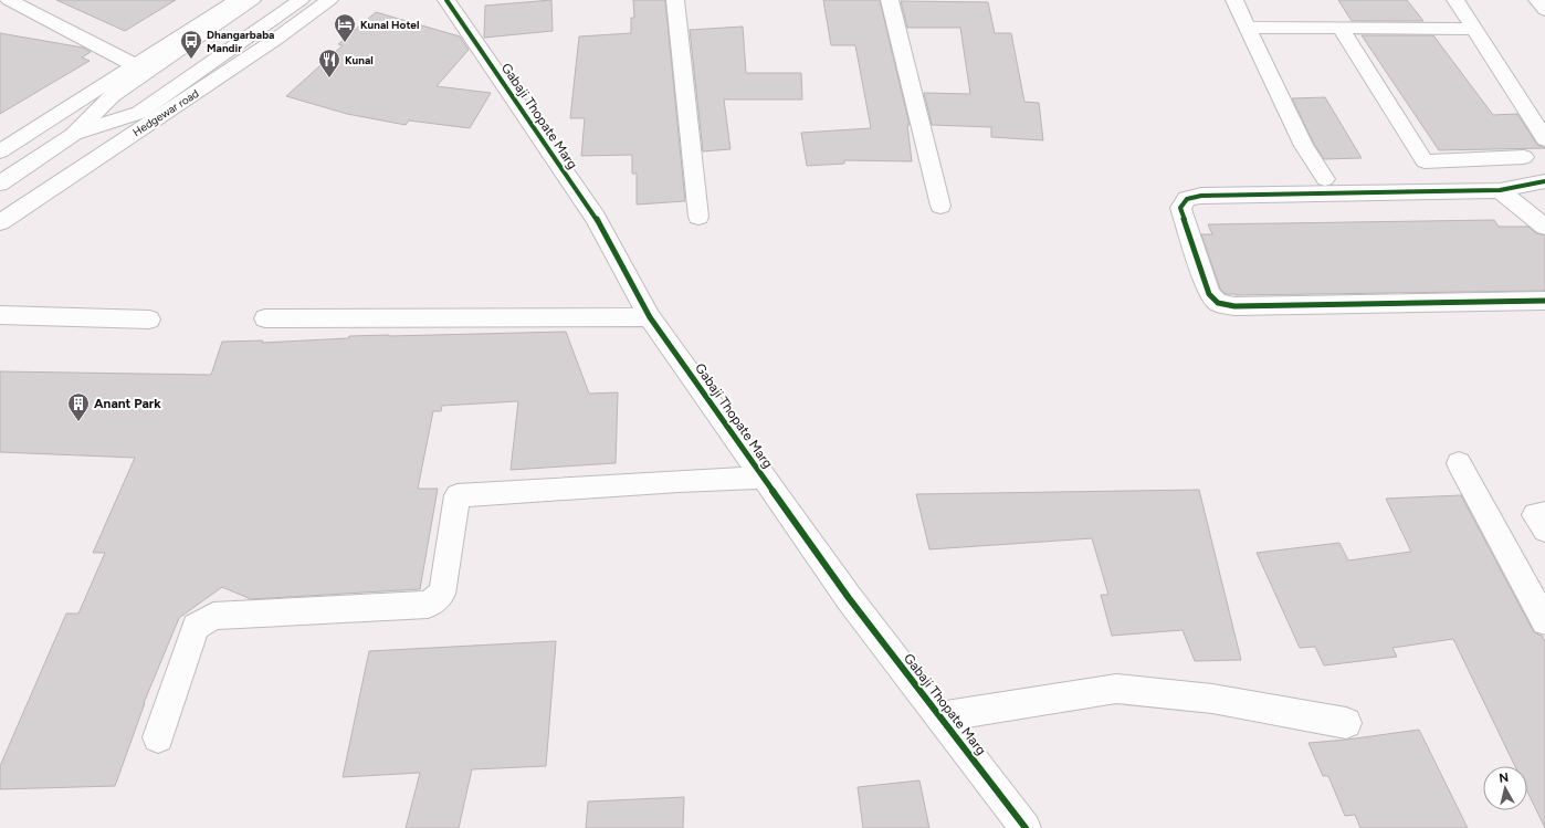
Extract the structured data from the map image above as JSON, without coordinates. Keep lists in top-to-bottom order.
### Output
{
  "streets": {
    "street": ["Hedgewar road", "Gabaji Thopate Marg"]
  },
  "places": {
    "hotel": ["Kunal Hotel"],
    "bus stop": ["Dhangarbaba Mandir"],
    "restaurant": ["Kunal"],
    "building": ["Anant Park"]
  },
  "north": "top"
}
